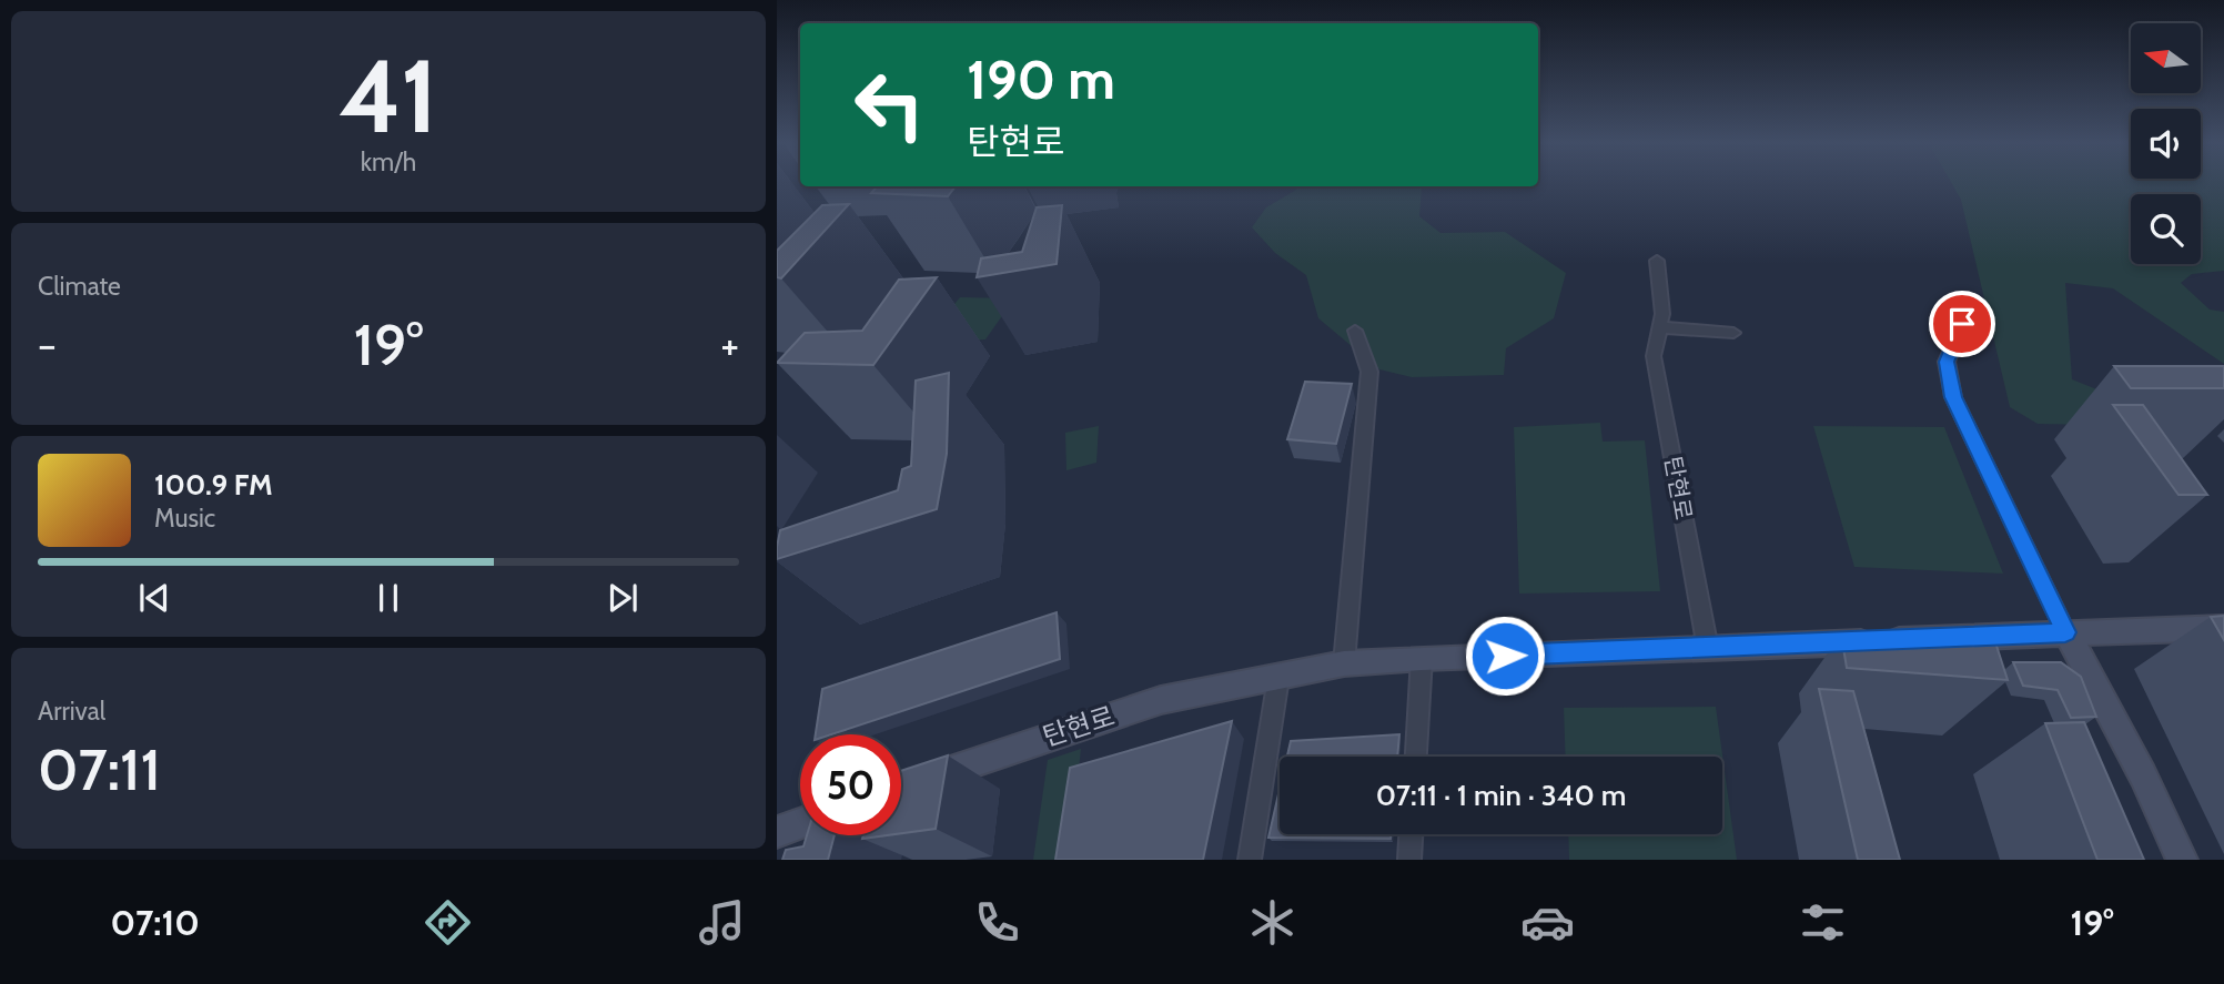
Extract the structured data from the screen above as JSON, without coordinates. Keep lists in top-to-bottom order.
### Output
{
  "streets": {
    "main road": ["탄현로"]
  },
  "north": "left",
  "page": {
    "tile": [
      ["41", "km/h"],
      "Climate",
      ["Arrival", "07:11"]
    ],
    "turn": ["190 m", "탄현로"],
    "heat": ["−", "19°", "+"],
    "song": ["100.9 FM", "Music"],
    "limit": "50",
    "trip": "07:11 · 1 min · 340 m",
    "tabs": ["07:10", "19°"]
  }
}
